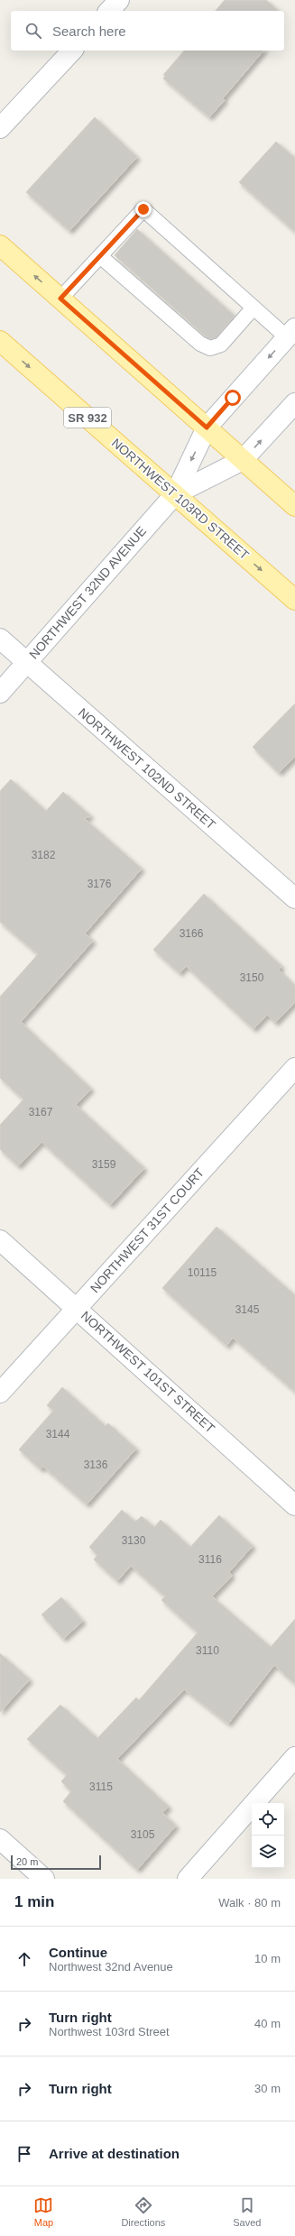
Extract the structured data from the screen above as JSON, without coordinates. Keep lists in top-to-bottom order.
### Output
{
  "streets": {
    "main road": ["SR 932", "NORTHWEST 103RD STREET"],
    "street": [
      "NORTHWEST 32ND AVENUE",
      "NORTHWEST 102ND STREET",
      "NORTHWEST 31ST COURT",
      "NORTHWEST 101ST STREET"
    ]
  },
  "crossings": [
    ["NORTHWEST 103RD STREET", "NORTHWEST 32ND AVENUE"],
    ["NORTHWEST 32ND AVENUE", "NORTHWEST 102ND STREET"],
    ["NORTHWEST 31ST COURT", "NORTHWEST 101ST STREET"]
  ],
  "house_numbers": [
    "3182",
    "3176",
    "3166",
    "3150",
    "3167",
    "3159",
    "10115",
    "3145",
    "3144",
    "3136",
    "3130",
    "3116",
    "3110",
    "3115",
    "3105"
  ],
  "scale_bar": "20 m",
  "page": {
    "search": "Search here",
    "scale": "20 m",
    "heading": ["1 min", "Walk · 80 m"],
    "list": [
      ["Continue", "Northwest 32nd Avenue", "10 m"],
      ["Turn right", "Northwest 103rd Street", "40 m"],
      ["Turn right", "30 m"],
      "Arrive at destination"
    ],
    "nav": ["Map", "Directions", "Saved"]
  }
}
